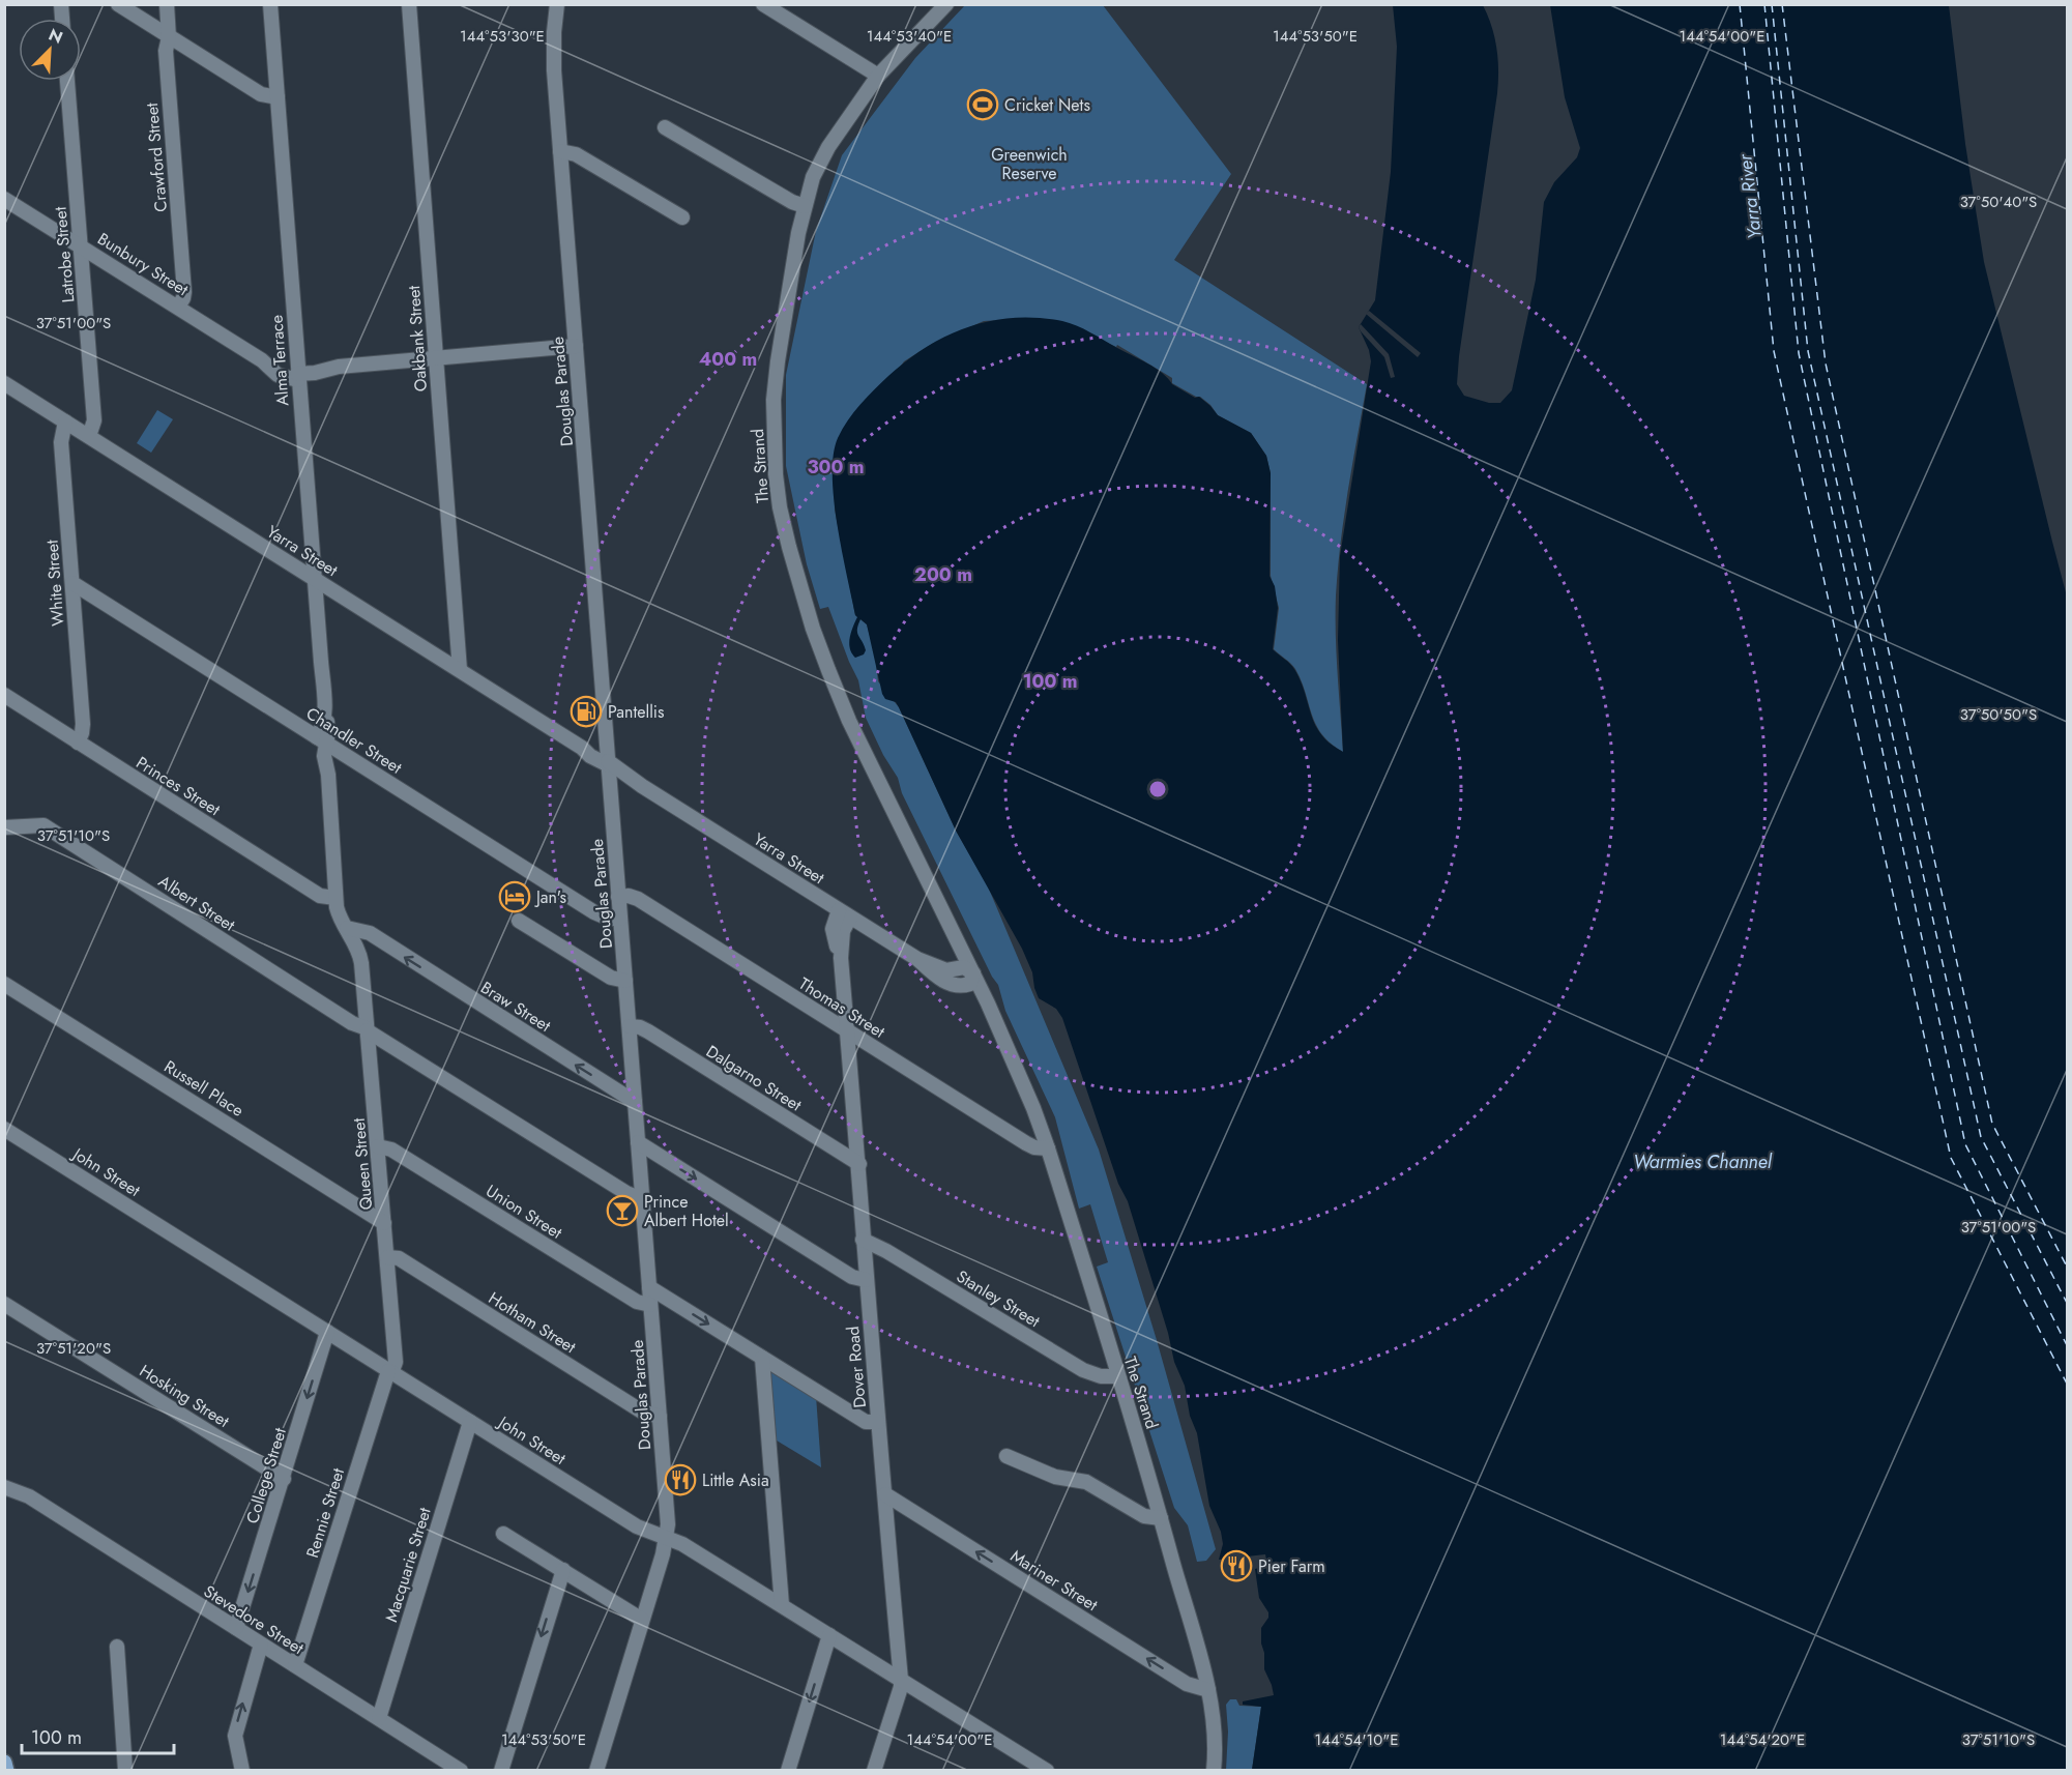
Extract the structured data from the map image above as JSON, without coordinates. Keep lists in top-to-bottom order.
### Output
{
  "streets": {
    "street": [
      "Crawford Street",
      "Latrobe Street",
      "Bunbury Street",
      "Oakbank Street",
      "Alma Terrace",
      "Douglas Parade",
      "The Strand",
      "Yarra Street",
      "White Street",
      "Chandler Street",
      "Princes Street",
      "Albert Street",
      "Braw Street",
      "Thomas Street",
      "Dalgarno Street",
      "Russell Place",
      "Queen Street",
      "John Street",
      "Union Street",
      "Stanley Street",
      "Hotham Street",
      "Dover Road",
      "Hosking Street",
      "College Street",
      "Rennie Street",
      "Macquarie Street",
      "Mariner Street",
      "Stevedore Street"
    ]
  },
  "crossings": [
    ["Crawford Street", "Bunbury Street"],
    ["Latrobe Street", "Bunbury Street"],
    ["Latrobe Street", "Yarra Street"],
    ["Bunbury Street", "Oakbank Street"],
    ["Bunbury Street", "Alma Terrace"],
    ["Bunbury Street", "Douglas Parade"],
    ["Oakbank Street", "Yarra Street"],
    ["Alma Terrace", "Yarra Street"],
    ["Alma Terrace", "Chandler Street"],
    ["Alma Terrace", "Princes Street"],
    ["Alma Terrace", "Braw Street"],
    ["Alma Terrace", "Queen Street"],
    ["Douglas Parade", "Yarra Street"],
    ["Douglas Parade", "Chandler Street"],
    ["Douglas Parade", "Albert Street"],
    ["Douglas Parade", "Braw Street"],
    ["Douglas Parade", "Thomas Street"],
    ["Douglas Parade", "Dalgarno Street"],
    ["Douglas Parade", "John Street"],
    ["Douglas Parade", "Union Street"],
    ["Douglas Parade", "Hotham Street"],
    ["The Strand", "Yarra Street"],
    ["The Strand", "Thomas Street"],
    ["The Strand", "Stanley Street"],
    ["The Strand", "Mariner Street"],
    ["Yarra Street", "White Street"],
    ["Yarra Street", "Dover Road"],
    ["White Street", "Chandler Street"],
    ["White Street", "Princes Street"],
    ["Albert Street", "Queen Street"],
    ["Thomas Street", "Dover Road"],
    ["Dalgarno Street", "Dover Road"],
    ["Russell Place", "Queen Street"],
    ["Queen Street", "John Street"],
    ["Queen Street", "Union Street"],
    ["Queen Street", "Hotham Street"],
    ["Queen Street", "Rennie Street"],
    ["John Street", "Dover Road"],
    ["John Street", "College Street"],
    ["John Street", "Rennie Street"],
    ["John Street", "Macquarie Street"],
    ["Stanley Street", "Dover Road"],
    ["Dover Road", "Mariner Street"],
    ["Hosking Street", "College Street"],
    ["College Street", "Stevedore Street"],
    ["Rennie Street", "Stevedore Street"],
    ["Macquarie Street", "Stevedore Street"]
  ],
  "one_way": ["College Street"],
  "water": ["Yarra River", "Warmies Channel"],
  "parks": ["Greenwich Reserve"],
  "places": {
    "sports": ["Cricket Nets"],
    "fuel station": ["Pantellis"],
    "hotel": ["Jan's"],
    "bar": ["Prince Albert Hotel"],
    "restaurant": ["Little Asia", "Pier Farm"]
  },
  "scale_bar": "100 m",
  "north": "top right",
  "coordinates": [
    "144°53'30\"E",
    "144°53'40\"E",
    "144°53'50\"E",
    "144°54'00\"E",
    "37°50'40\"S",
    "37°51'00\"S",
    "37°50'50\"S",
    "37°51'10\"S",
    "37°51'20\"S",
    "144°54'10\"E",
    "144°54'20\"E"
  ],
  "rings": [
    "400 m",
    "300 m",
    "200 m",
    "100 m"
  ]
}
